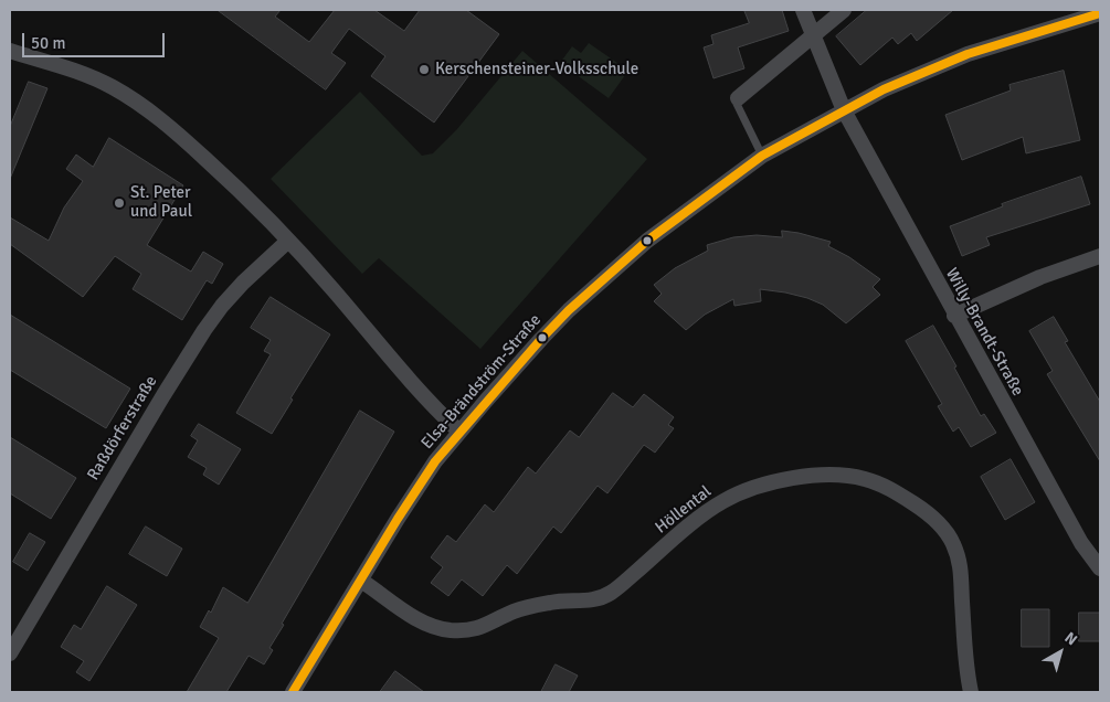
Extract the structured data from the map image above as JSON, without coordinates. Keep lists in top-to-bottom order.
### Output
{
  "streets": {
    "street": [
      "Willy-Brandt-Straße",
      "Elsa-Brändström-Straße",
      "Raßdörferstraße",
      "Höllental"
    ]
  },
  "crossings": [
    ["Willy-Brandt-Straße", "Elsa-Brändström-Straße"],
    ["Elsa-Brändström-Straße", "Höllental"]
  ],
  "places": ["Kerschensteiner-Volksschule", "St. Peter und Paul"],
  "scale_bar": "50 m",
  "north": "top right"
}
